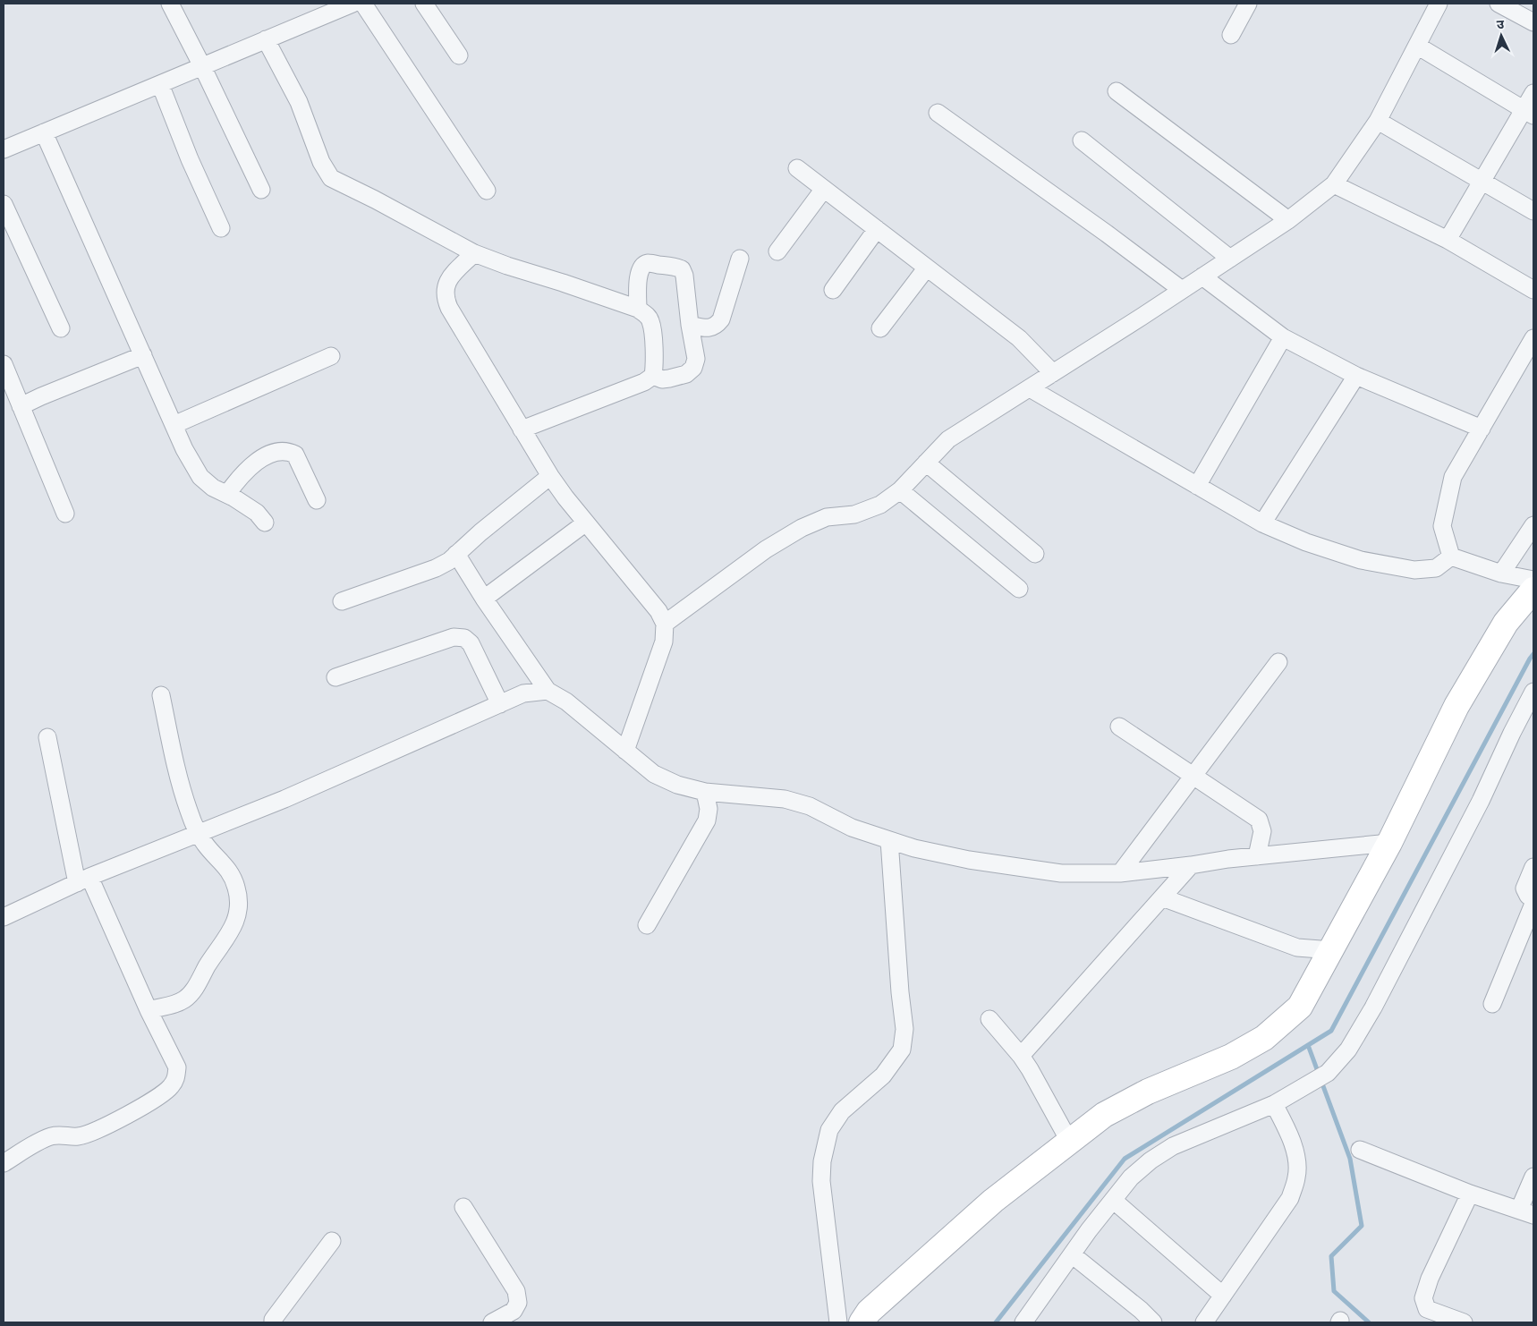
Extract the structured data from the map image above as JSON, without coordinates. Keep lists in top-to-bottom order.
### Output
{
  "north": "top"
}
